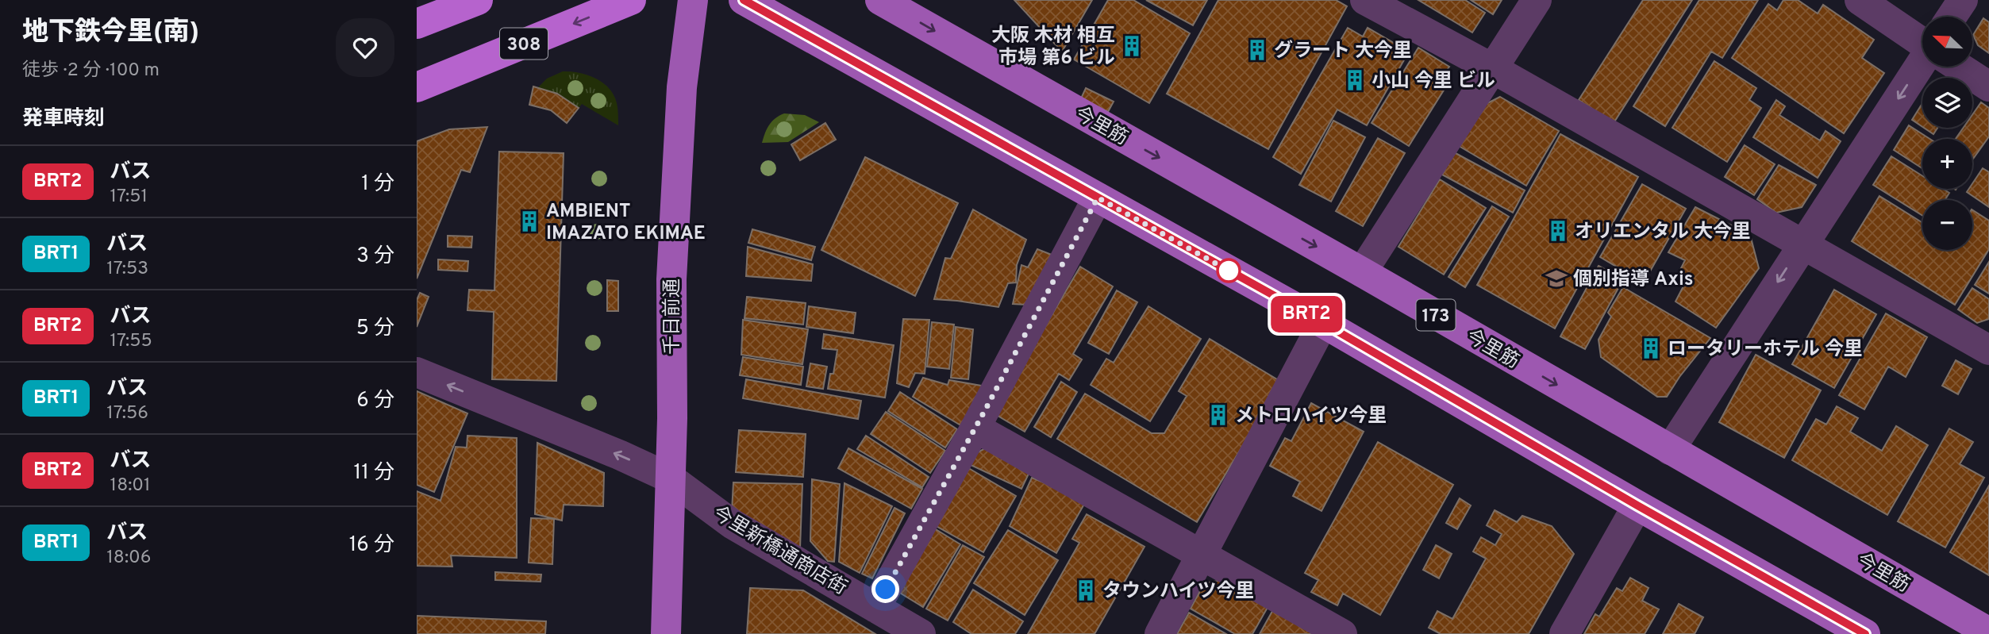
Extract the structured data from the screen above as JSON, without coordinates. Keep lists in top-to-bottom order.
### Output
{
  "streets": {
    "highway": ["308"],
    "main road": ["今里筋", "173", "千日前通"],
    "street": ["今里新橋通商店街"]
  },
  "crossings": [
    ["千日前通", "今里新橋通商店街"]
  ],
  "one_way": ["今里新橋通商店街"],
  "places": {
    "building": [
      "大阪 木材 相互 市場 第6 ビル",
      "グラート 大今里",
      "小山 今里 ビル",
      "AMBIENT IMAZATO EKIMAE",
      "オリエンタル 大今里",
      "ロータリーホテル 今里",
      "メトロハイツ今里",
      "タウンハイツ今里"
    ],
    "school or university": ["個別指導 Axis"]
  },
  "lines": ["bus line BRT2"],
  "north": "top left",
  "page": {
    "heading": [
      ["地下鉄今里(南)", "徒歩 · 2 分 · 100 m"],
      "発車時刻"
    ],
    "on_map": "BRT2",
    "map_buttons": ["+", "−"],
    "list": [
      {
        "mark": "BRT2",
        "name": "バス",
        "note": "17:51",
        "value": "1 分"
      },
      {
        "mark": "BRT1",
        "name": "バス",
        "note": "17:53",
        "value": "3 分"
      },
      {
        "mark": "BRT2",
        "name": "バス",
        "note": "17:55",
        "value": "5 分"
      },
      {
        "mark": "BRT1",
        "name": "バス",
        "note": "17:56",
        "value": "6 分"
      },
      {
        "mark": "BRT2",
        "name": "バス",
        "note": "18:01",
        "value": "11 分"
      },
      {
        "mark": "BRT1",
        "name": "バス",
        "note": "18:06",
        "value": "16 分"
      }
    ]
  }
}
